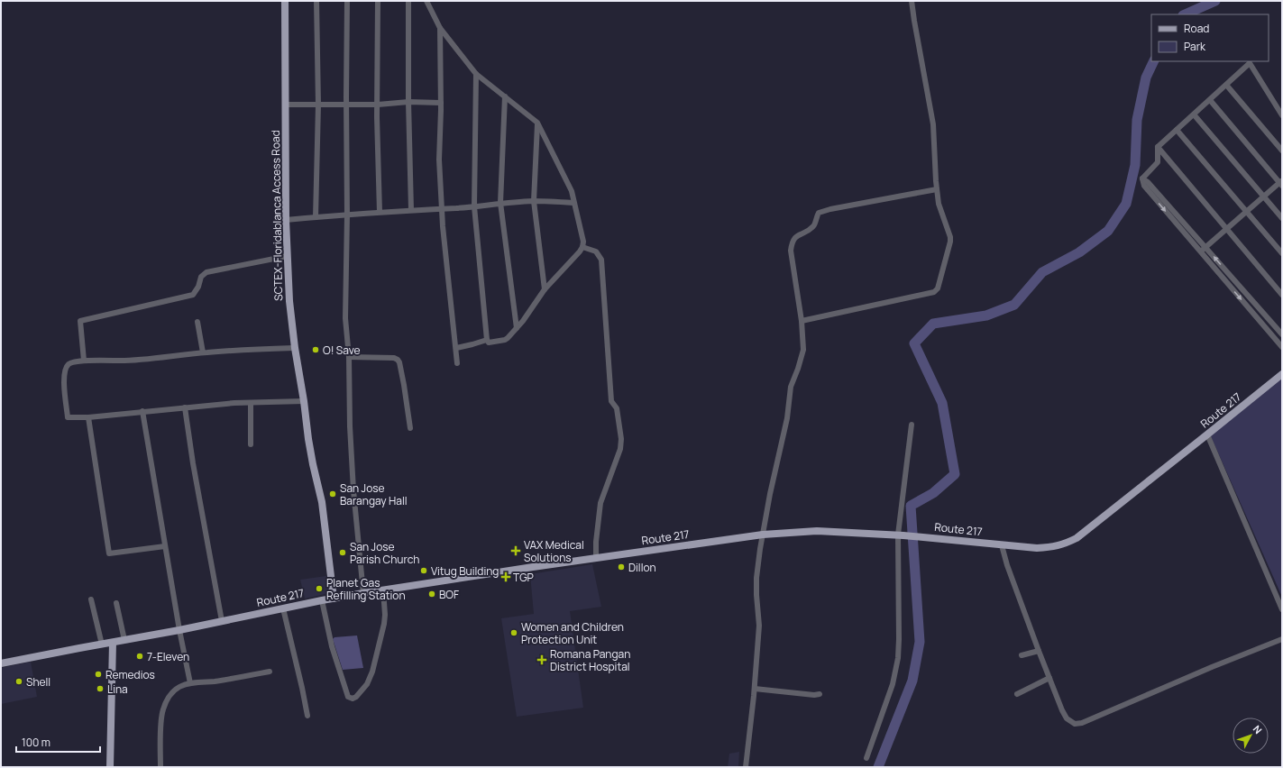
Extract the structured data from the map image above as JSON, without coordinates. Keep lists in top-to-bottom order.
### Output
{
  "streets": {
    "main road": ["SCTEX-Floridablanca Access Road", "Route 217"]
  },
  "crossings": [
    ["SCTEX-Floridablanca Access Road", "Route 217"]
  ],
  "places": {
    "other": [
      "O! Save",
      "San Jose Barangay Hall",
      "San Jose Parish Church",
      "Dillon",
      "Vitug Building",
      "Planet Gas Refilling Station",
      "BOF",
      "Women and Children Protection Unit",
      "7-Eleven",
      "Remedios",
      "Shell",
      "Lina"
    ],
    "health": ["VAX Medical Solutions", "TGP", "Romana Pangan District Hospital"]
  },
  "legend": ["Road", "Park"],
  "scale_bar": "100 m",
  "north": "top right"
}
